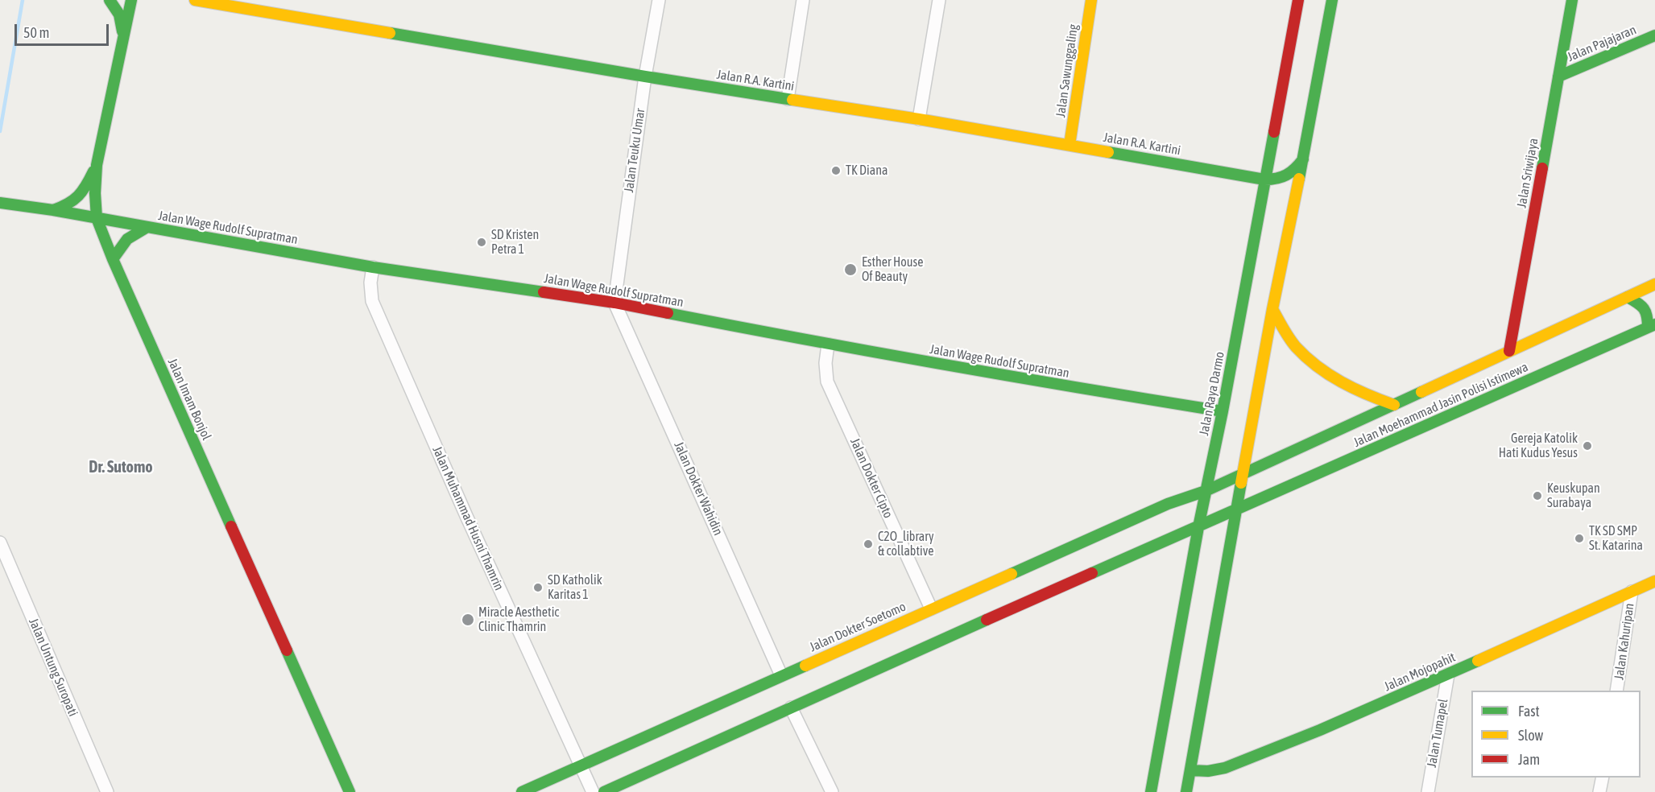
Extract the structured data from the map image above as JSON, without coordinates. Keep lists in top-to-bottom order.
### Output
{
  "streets": {
    "street": [
      "Jalan Pajajaran",
      "Jalan Sawunggaling",
      "Jalan R.A. Kartini",
      "Jalan Teuku Umar",
      "Jalan Sriwijaya",
      "Jalan Wage Rudolf Supratman",
      "Jalan Raya Darmo",
      "Jalan Imam Bonjol",
      "Jalan Moehammad Jasin Polisi Istimewa",
      "Jalan Dokter Cipto",
      "Jalan Dokter Wahidin",
      "Jalan Muhammad Husni Thamrin",
      "Jalan Dokter Soetomo",
      "Jalan Kahuripan",
      "Jalan Untung Suropati",
      "Jalan Mojopahit",
      "Jalan Tumapel"
    ]
  },
  "crossings": [
    ["Jalan Pajajaran", "Jalan Sriwijaya"],
    ["Jalan Sawunggaling", "Jalan R.A. Kartini"],
    ["Jalan R.A. Kartini", "Jalan Teuku Umar"],
    ["Jalan R.A. Kartini", "Jalan Raya Darmo"],
    ["Jalan Teuku Umar", "Jalan Wage Rudolf Supratman"],
    ["Jalan Teuku Umar", "Jalan Dokter Wahidin"],
    ["Jalan Sriwijaya", "Jalan Moehammad Jasin Polisi Istimewa"],
    ["Jalan Wage Rudolf Supratman", "Jalan Raya Darmo"],
    ["Jalan Wage Rudolf Supratman", "Jalan Imam Bonjol"],
    ["Jalan Wage Rudolf Supratman", "Jalan Dokter Cipto"],
    ["Jalan Wage Rudolf Supratman", "Jalan Dokter Wahidin"],
    ["Jalan Wage Rudolf Supratman", "Jalan Muhammad Husni Thamrin"],
    ["Jalan Raya Darmo", "Jalan Moehammad Jasin Polisi Istimewa"],
    ["Jalan Raya Darmo", "Jalan Dokter Soetomo"],
    ["Jalan Moehammad Jasin Polisi Istimewa", "Jalan Dokter Soetomo"],
    ["Jalan Dokter Cipto", "Jalan Dokter Soetomo"],
    ["Jalan Dokter Wahidin", "Jalan Dokter Soetomo"],
    ["Jalan Muhammad Husni Thamrin", "Jalan Dokter Soetomo"],
    ["Jalan Kahuripan", "Jalan Mojopahit"],
    ["Jalan Mojopahit", "Jalan Tumapel"]
  ],
  "districts": ["Dr. Sutomo"],
  "places": [
    "TK Diana",
    "SD Kristen Petra 1",
    "Esther House Of Beauty",
    "Gereja Katolik Hati Kudus Yesus",
    "Keuskupan Surabaya",
    "TK SD SMP St. Katarina",
    "C2O_library & collabtive",
    "SD Katholik Karitas 1",
    "Miracle Aesthetic Clinic Thamrin"
  ],
  "legend": ["Fast", "Slow", "Jam"],
  "scale_bar": "50 m"
}
